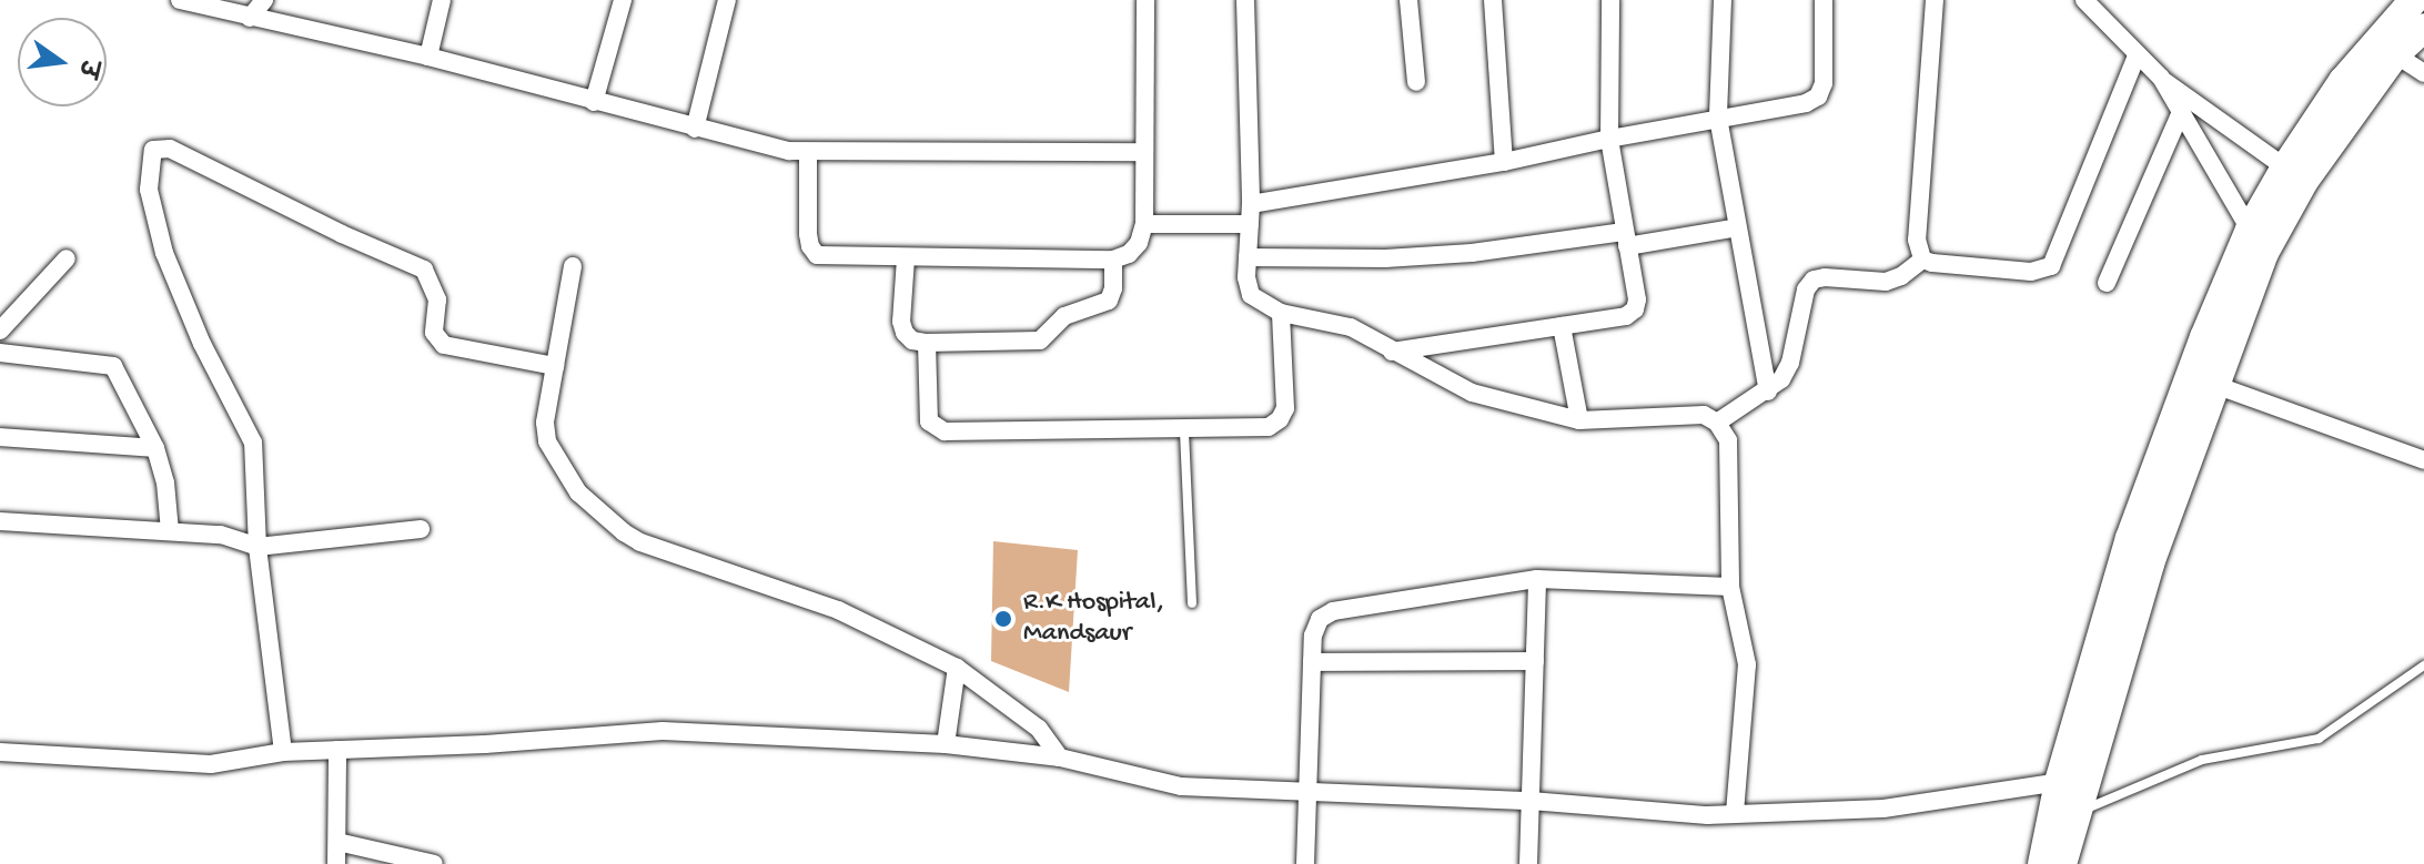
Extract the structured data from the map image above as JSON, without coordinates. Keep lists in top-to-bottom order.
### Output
{
  "places": ["R.K Hospital, Mandsaur"],
  "north": "right"
}
